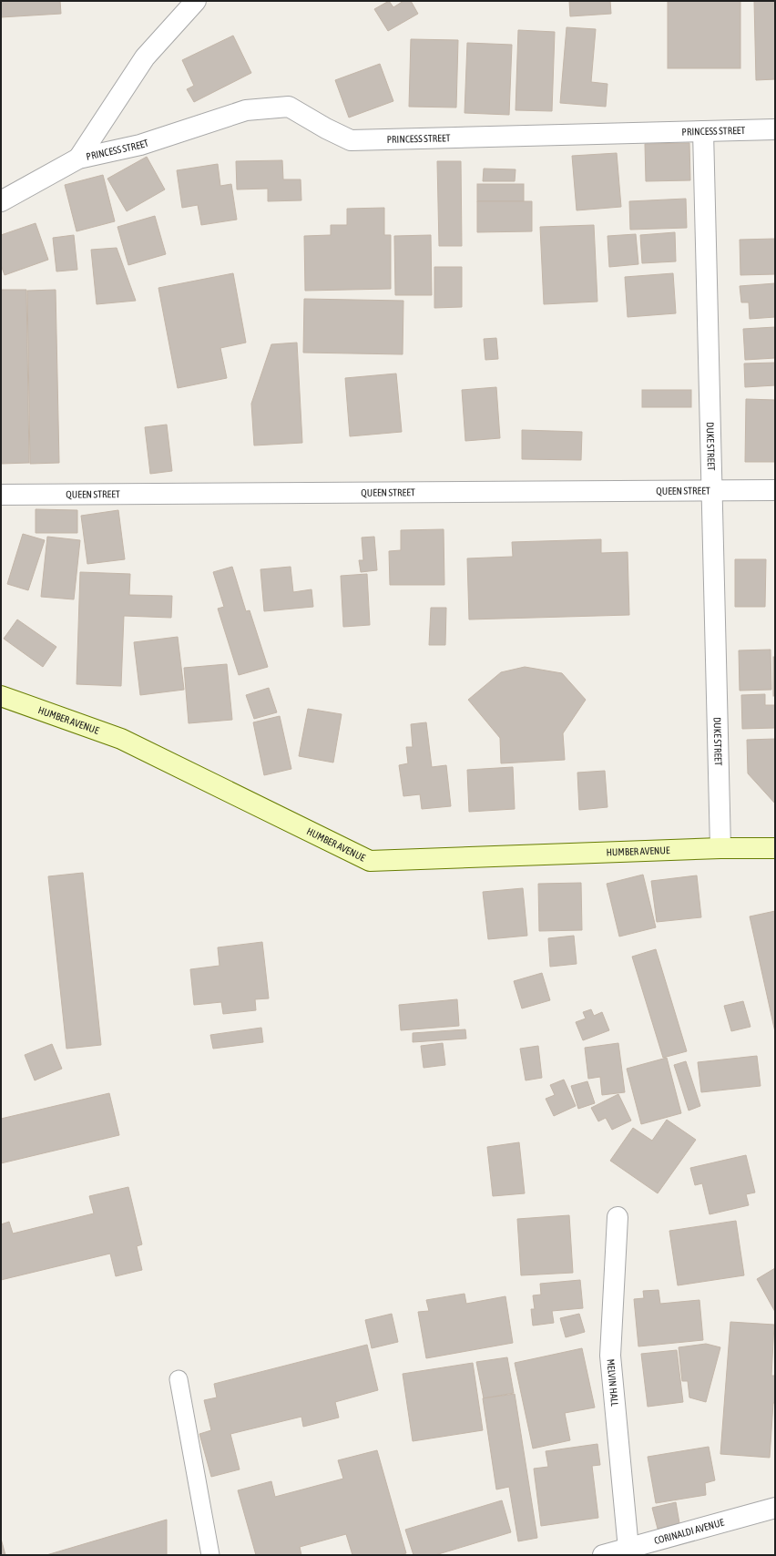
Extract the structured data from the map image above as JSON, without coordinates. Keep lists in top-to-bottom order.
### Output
{
  "streets": {
    "main road": ["HUMBER AVENUE"],
    "street": [
      "PRINCESS STREET",
      "DUKE STREET",
      "QUEEN STREET",
      "MELVIN HALL",
      "CORINALDI AVENUE"
    ]
  },
  "crossings": [
    ["PRINCESS STREET", "DUKE STREET"],
    ["DUKE STREET", "QUEEN STREET"],
    ["DUKE STREET", "HUMBER AVENUE"],
    ["MELVIN HALL", "CORINALDI AVENUE"]
  ]
}
